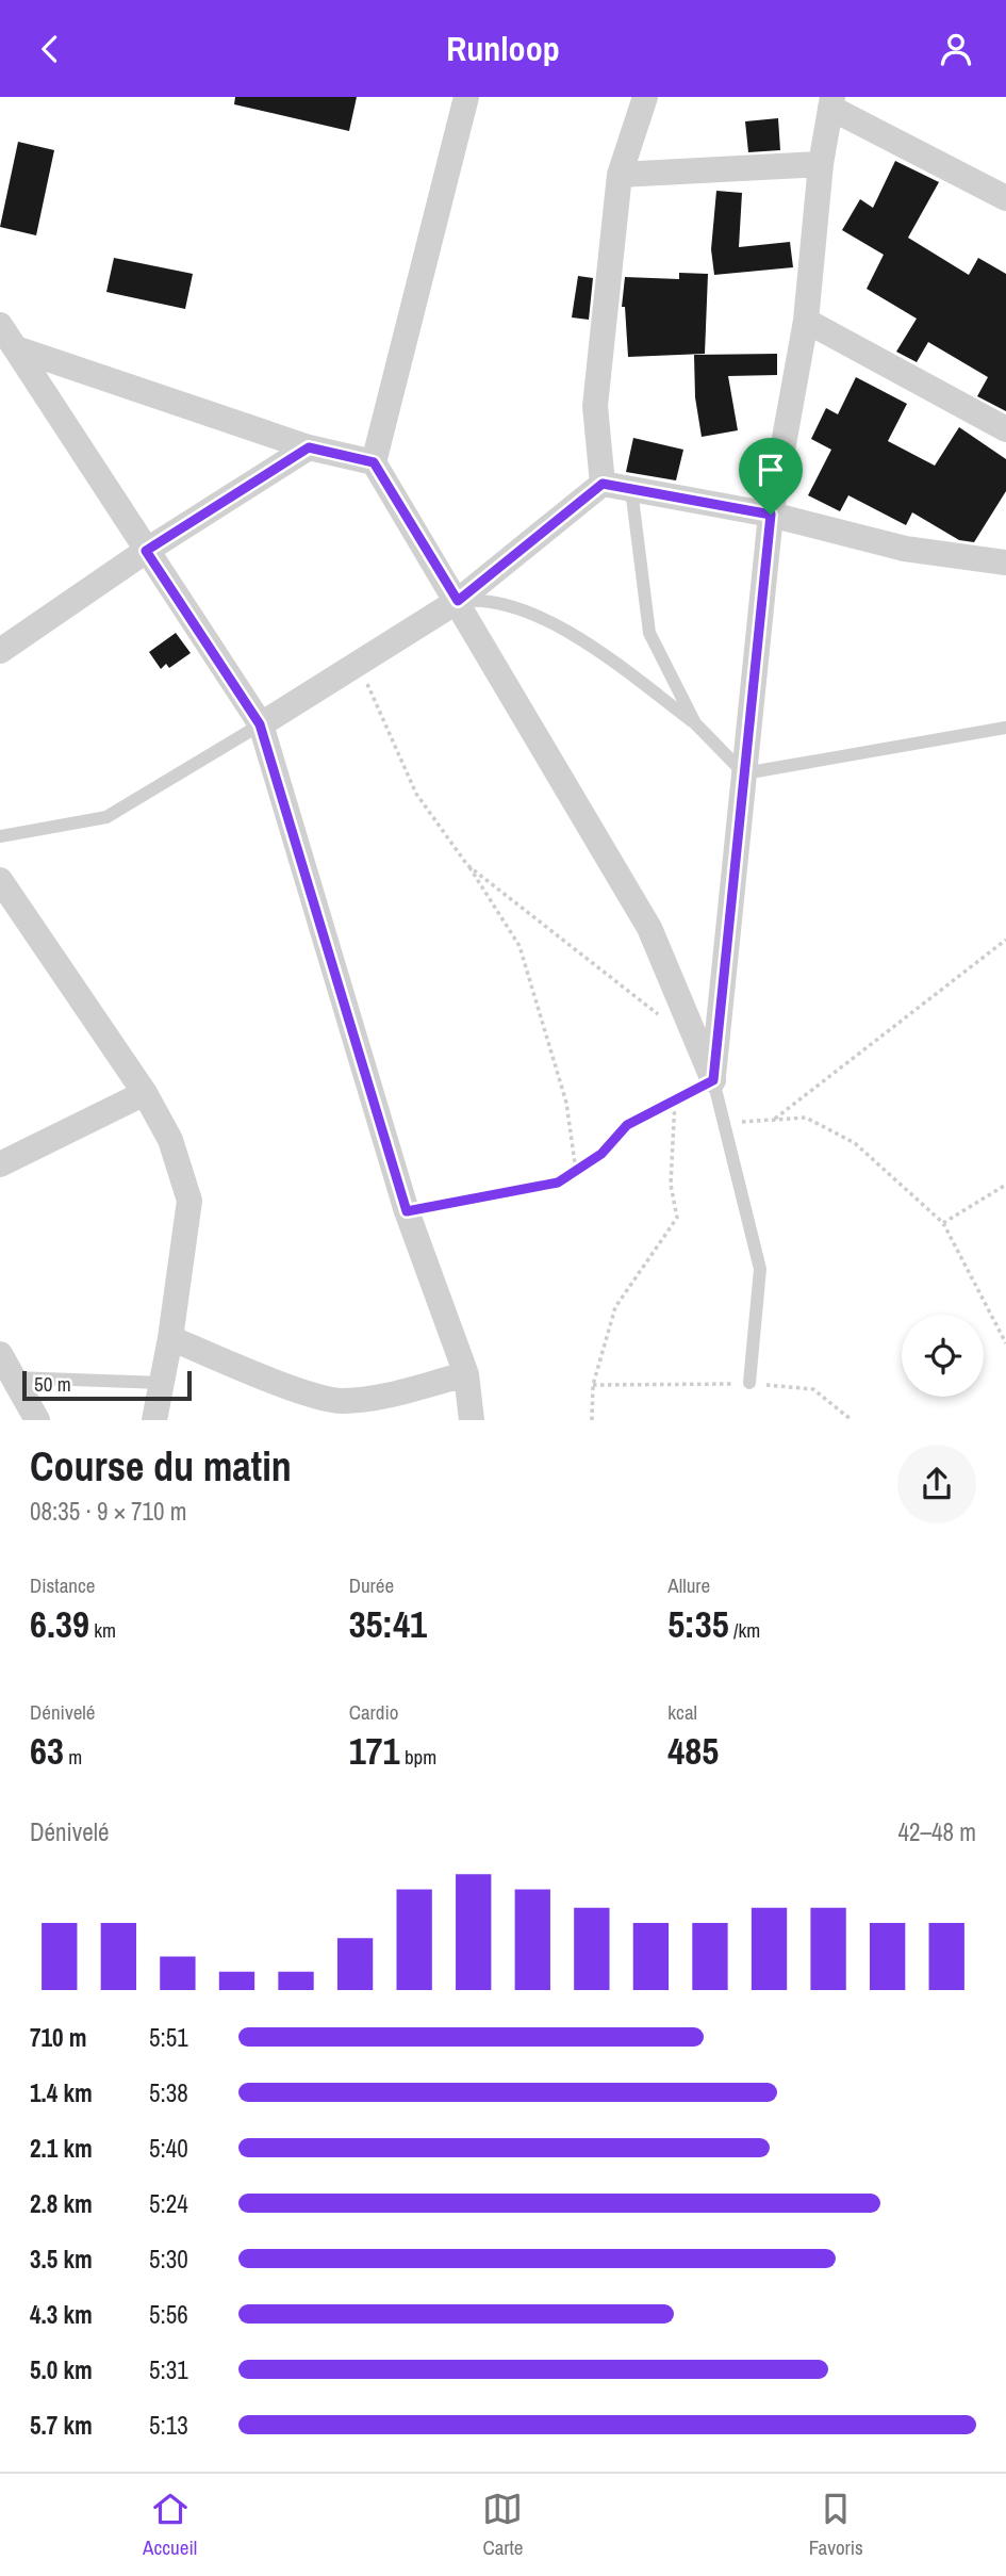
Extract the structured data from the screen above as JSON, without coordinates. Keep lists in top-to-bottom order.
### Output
{
  "scale_bar": "50 m",
  "page": {
    "header": "Runloop",
    "scale": "50 m",
    "heading": ["Course du matin", "08:35 · 9 × 710 m"],
    "stats": [
      ["Distance", "6.39 km"],
      ["Durée", "35:41"],
      ["Allure", "5:35 /km"],
      ["Dénivelé", "63 m"],
      ["Cardio", "171 bpm"],
      ["kcal", "485"]
    ],
    "chart": ["Dénivelé", "42–48 m"],
    "list": [
      {
        "name": "710 m",
        "note": "5:51"
      },
      {
        "name": "1.4 km",
        "note": "5:38"
      },
      {
        "name": "2.1 km",
        "note": "5:40"
      },
      {
        "name": "2.8 km",
        "note": "5:24"
      },
      {
        "name": "3.5 km",
        "note": "5:30"
      },
      {
        "name": "4.3 km",
        "note": "5:56"
      },
      {
        "name": "5.0 km",
        "note": "5:31"
      },
      {
        "name": "5.7 km",
        "note": "5:13"
      }
    ],
    "tabs": ["Accueil", "Carte", "Favoris"]
  }
}
